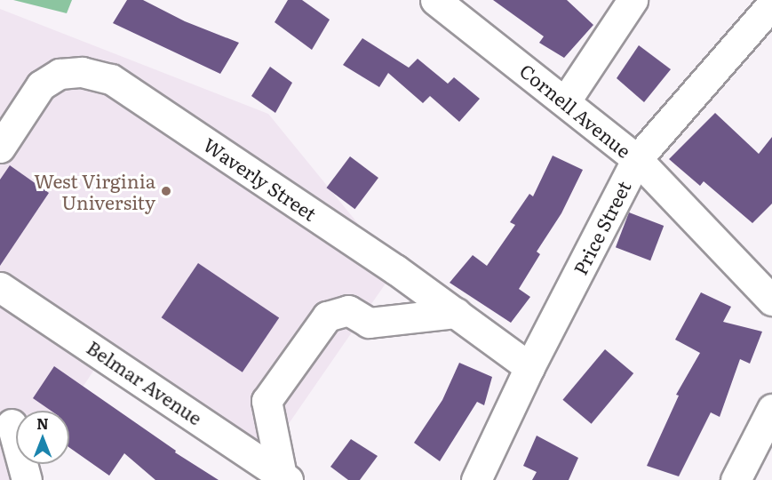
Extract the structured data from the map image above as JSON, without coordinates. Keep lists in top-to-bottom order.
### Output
{
  "streets": {
    "street": [
      "Cornell Avenue",
      "Waverly Street",
      "Price Street",
      "Belmar Avenue"
    ]
  },
  "crossings": [
    ["Cornell Avenue", "Price Street"],
    ["Waverly Street", "Price Street"]
  ],
  "places": ["West Virginia University"],
  "north": "top"
}
